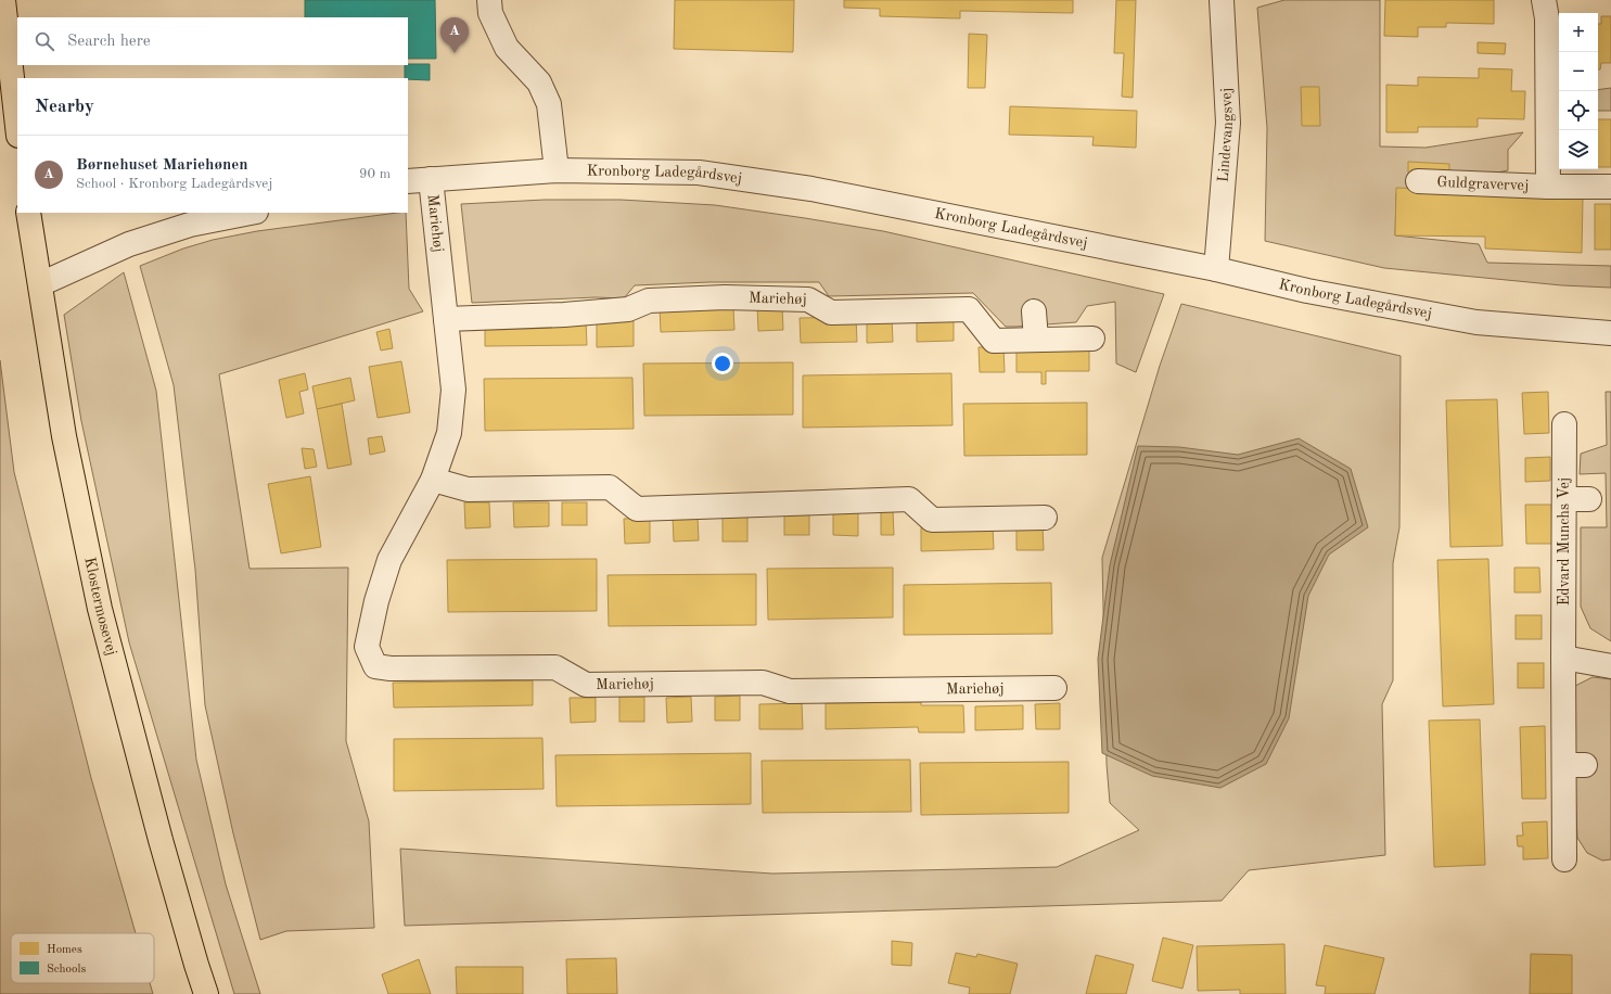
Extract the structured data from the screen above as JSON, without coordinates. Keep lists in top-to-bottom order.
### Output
{
  "streets": {
    "main road": ["Klostermosevej"],
    "street": [
      "Lindevangsvej",
      "Kronborg Ladegårdsvej",
      "Guldgravervej",
      "Mariehøj",
      "Edvard Munchs Vej"
    ]
  },
  "crossings": [
    ["Lindevangsvej", "Kronborg Ladegårdsvej"],
    ["Kronborg Ladegårdsvej", "Mariehøj"]
  ],
  "legend": ["Homes", "Schools"],
  "page": {
    "map_buttons": ["+", "−"],
    "pins": "A",
    "search": "Search here",
    "heading": "Nearby",
    "list": [
      {
        "mark": "A",
        "name": "Børnehuset Mariehønen",
        "note": "School · Kronborg Ladegårdsvej",
        "value": "90 m"
      }
    ]
  }
}
